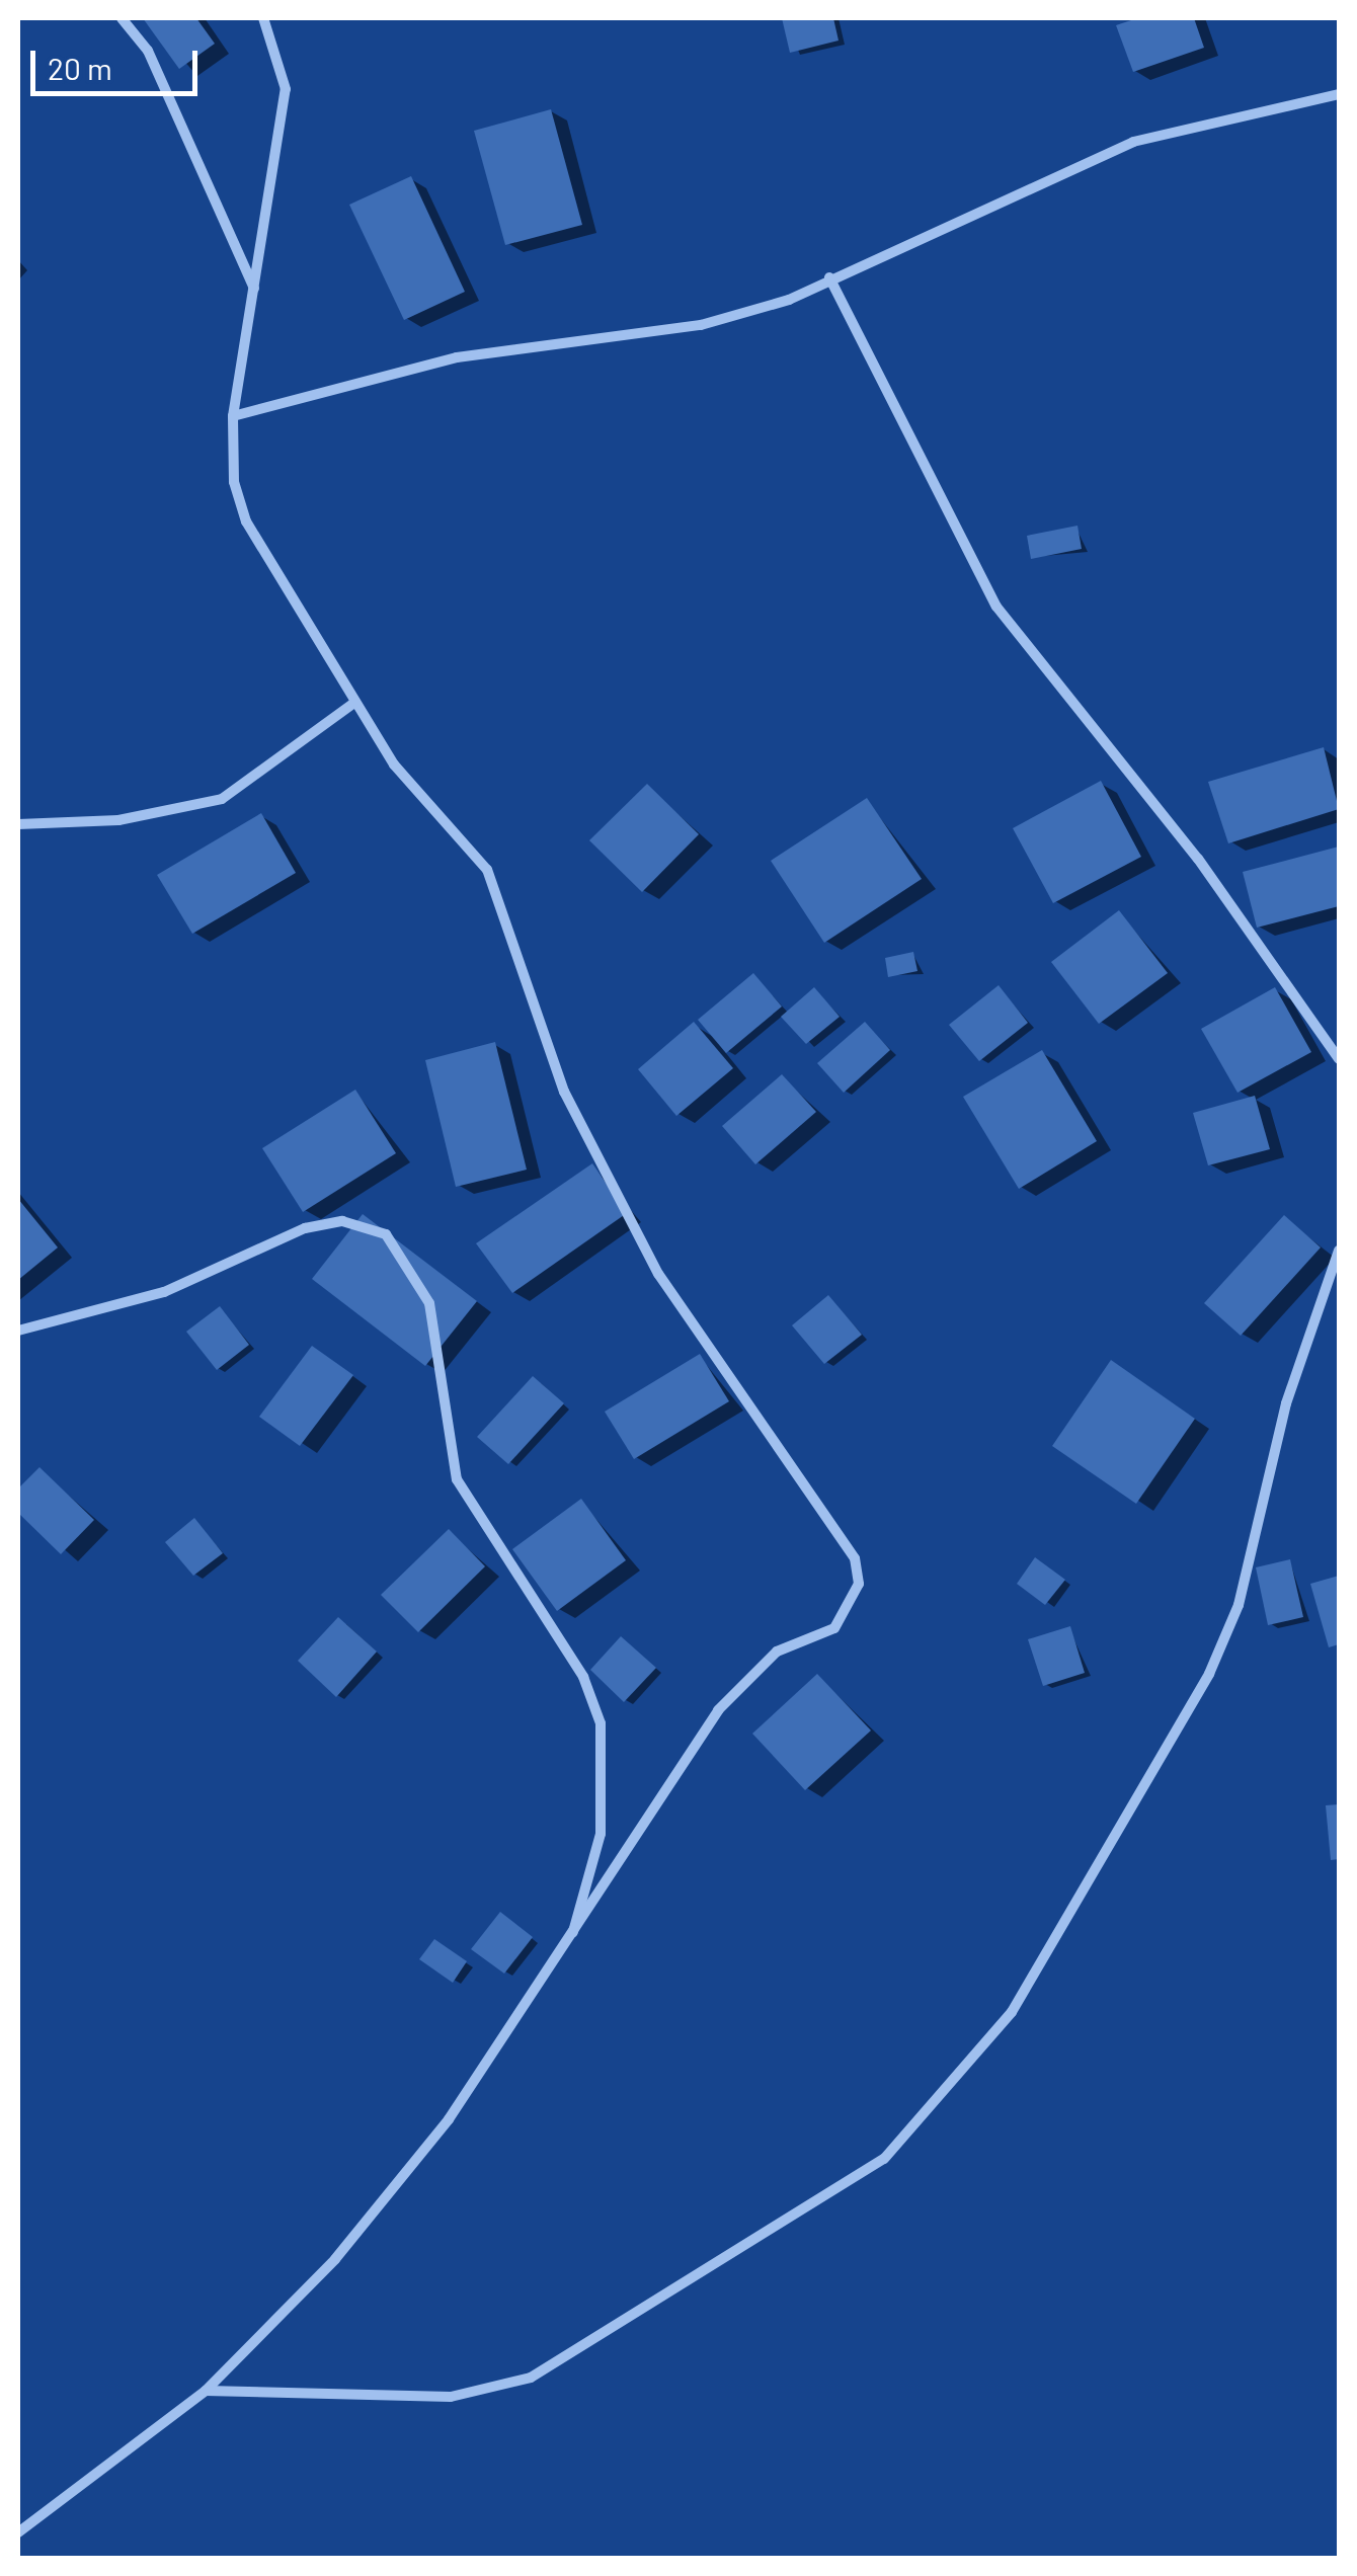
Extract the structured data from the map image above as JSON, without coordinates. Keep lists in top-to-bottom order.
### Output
{
  "scale_bar": "20 m"
}
